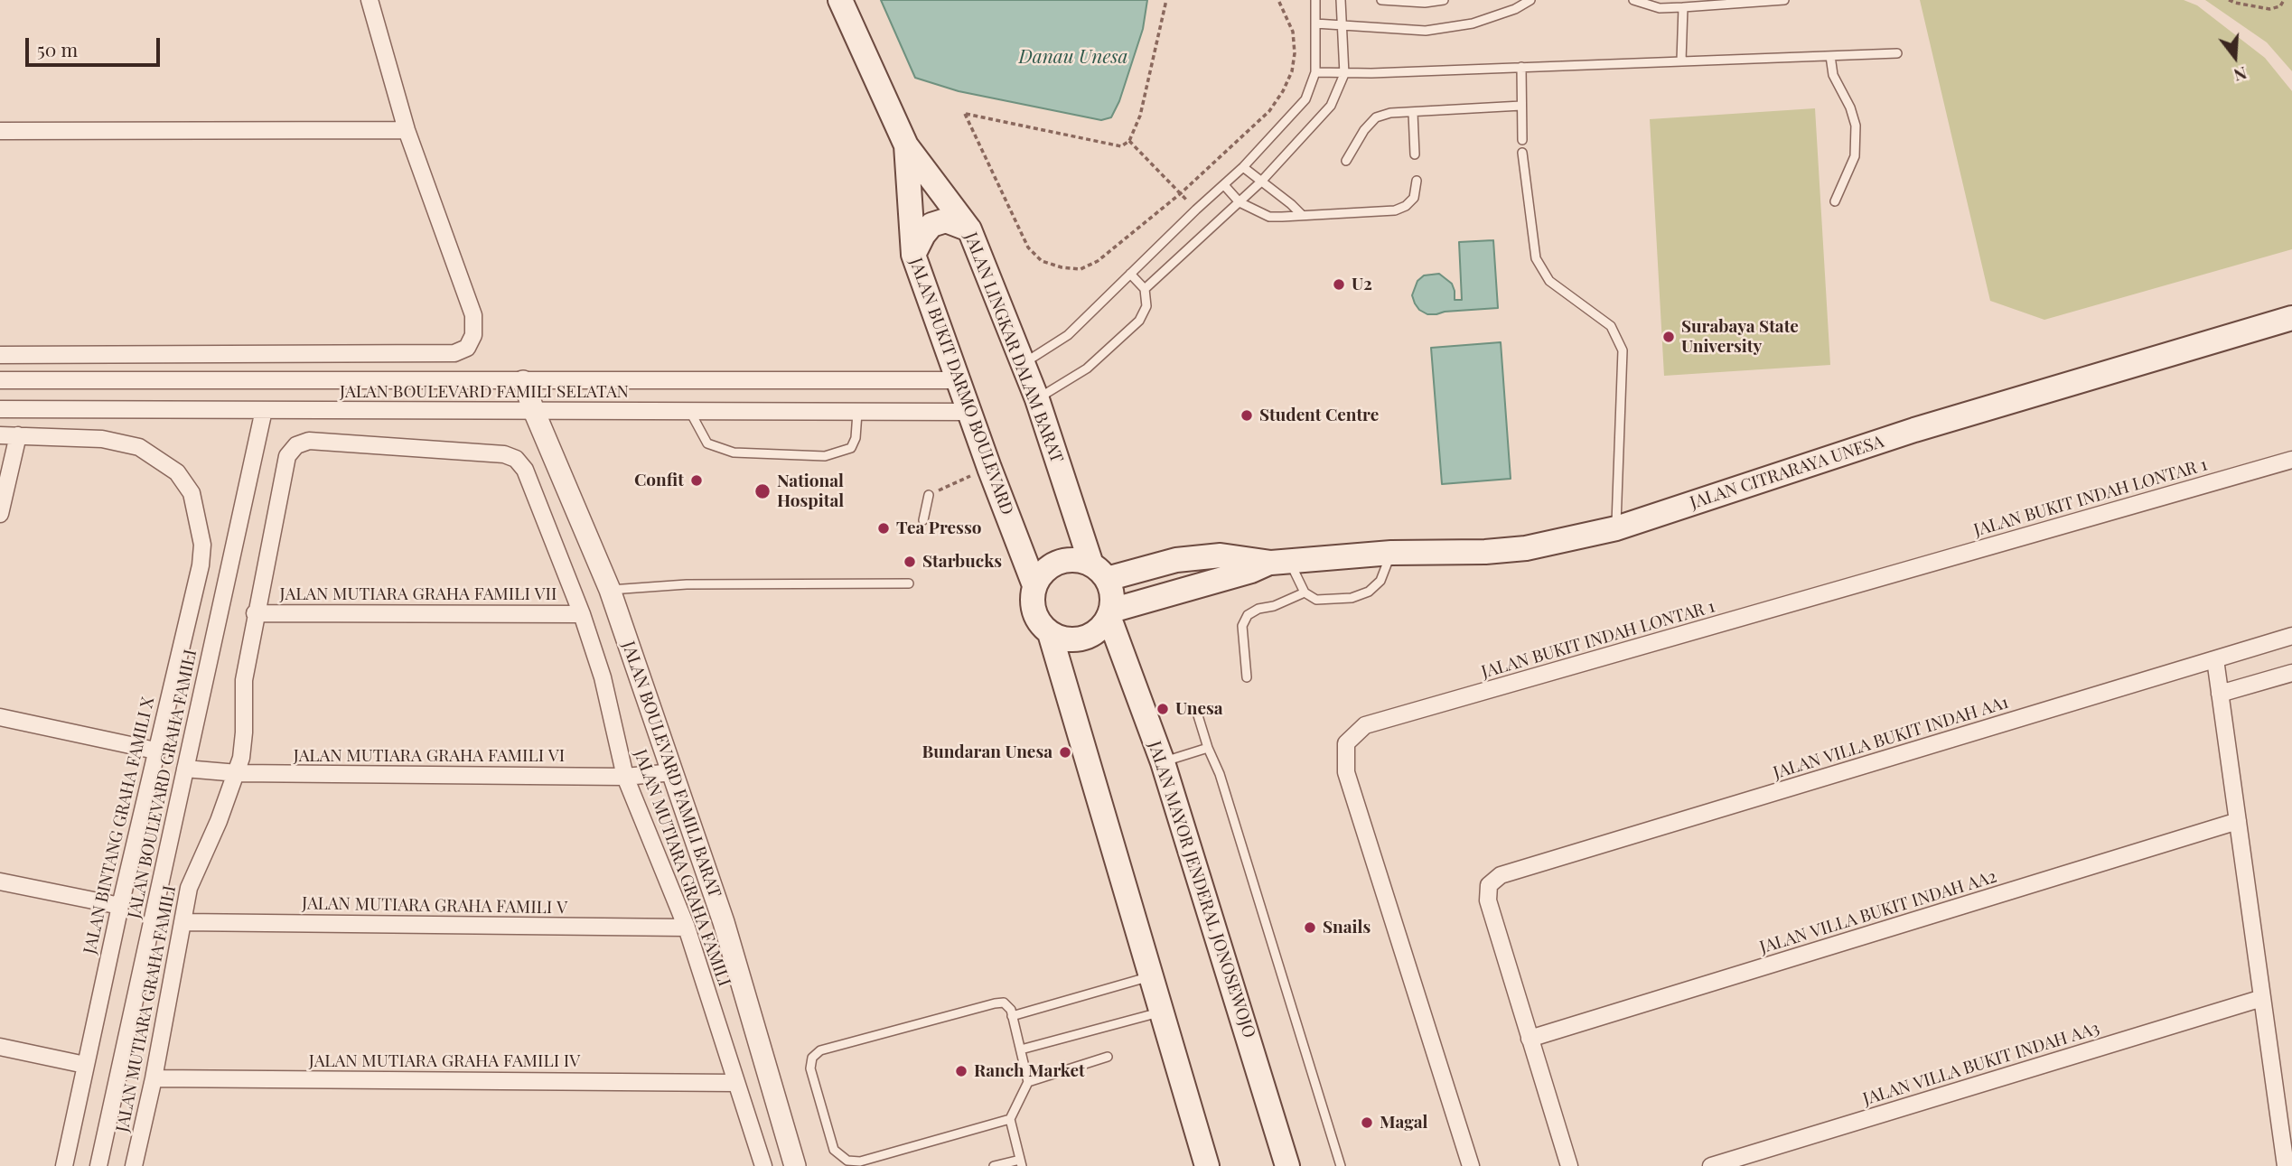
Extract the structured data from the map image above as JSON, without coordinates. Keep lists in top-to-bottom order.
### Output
{
  "streets": {
    "main road": [
      "JALAN LINGKAR DALAM BARAT",
      "JALAN BUKIT DARMO BOULEVARD",
      "JALAN CITRARAYA UNESA",
      "JALAN MAYOR JENDERAL JONOSEWOJO"
    ],
    "street": [
      "JALAN BOULEVARD FAMILI SELATAN",
      "JALAN BUKIT INDAH LONTAR 1",
      "JALAN MUTIARA GRAHA FAMILI VII",
      "JALAN VILLA BUKIT INDAH AA1",
      "JALAN MUTIARA GRAHA FAMILI VI",
      "JALAN BOULEVARD FAMILI BARAT",
      "JALAN BOULEVARD GRAHA FAMILI",
      "JALAN BINTANG GRAHA FAMILI X",
      "JALAN MUTIARA GRAHA FAMILI",
      "JALAN MUTIARA GRAHA FAMILI V",
      "JALAN VILLA BUKIT INDAH AA2",
      "JALAN MUTIARA GRAHA FAMILI IV",
      "JALAN VILLA BUKIT INDAH AA3"
    ]
  },
  "crossings": [
    ["JALAN LINGKAR DALAM BARAT", "JALAN BUKIT DARMO BOULEVARD"],
    ["JALAN LINGKAR DALAM BARAT", "JALAN CITRARAYA UNESA"],
    ["JALAN LINGKAR DALAM BARAT", "JALAN MAYOR JENDERAL JONOSEWOJO"],
    ["JALAN BUKIT DARMO BOULEVARD", "JALAN BOULEVARD FAMILI SELATAN"],
    ["JALAN BUKIT DARMO BOULEVARD", "JALAN CITRARAYA UNESA"],
    ["JALAN BUKIT DARMO BOULEVARD", "JALAN MAYOR JENDERAL JONOSEWOJO"],
    ["JALAN BOULEVARD FAMILI SELATAN", "JALAN BOULEVARD FAMILI BARAT"],
    ["JALAN BOULEVARD FAMILI SELATAN", "JALAN BOULEVARD GRAHA FAMILI"],
    ["JALAN CITRARAYA UNESA", "JALAN MAYOR JENDERAL JONOSEWOJO"],
    ["JALAN MUTIARA GRAHA FAMILI VII", "JALAN MUTIARA GRAHA FAMILI"],
    ["JALAN VILLA BUKIT INDAH AA1", "JALAN VILLA BUKIT INDAH AA2"],
    ["JALAN MUTIARA GRAHA FAMILI VI", "JALAN BOULEVARD FAMILI BARAT"],
    ["JALAN MUTIARA GRAHA FAMILI VI", "JALAN BOULEVARD GRAHA FAMILI"],
    ["JALAN MUTIARA GRAHA FAMILI VI", "JALAN MUTIARA GRAHA FAMILI"],
    ["JALAN MUTIARA GRAHA FAMILI", "JALAN MUTIARA GRAHA FAMILI V"],
    ["JALAN MUTIARA GRAHA FAMILI", "JALAN MUTIARA GRAHA FAMILI IV"]
  ],
  "water": ["Danau Unesa"],
  "places": [
    "U2",
    "Surabaya State University",
    "Student Centre",
    "Confit",
    "National Hospital",
    "Tea Presso",
    "Starbucks",
    "Unesa",
    "Bundaran Unesa",
    "Snails",
    "Ranch Market",
    "Magal"
  ],
  "scale_bar": "50 m",
  "north": "bottom"
}
